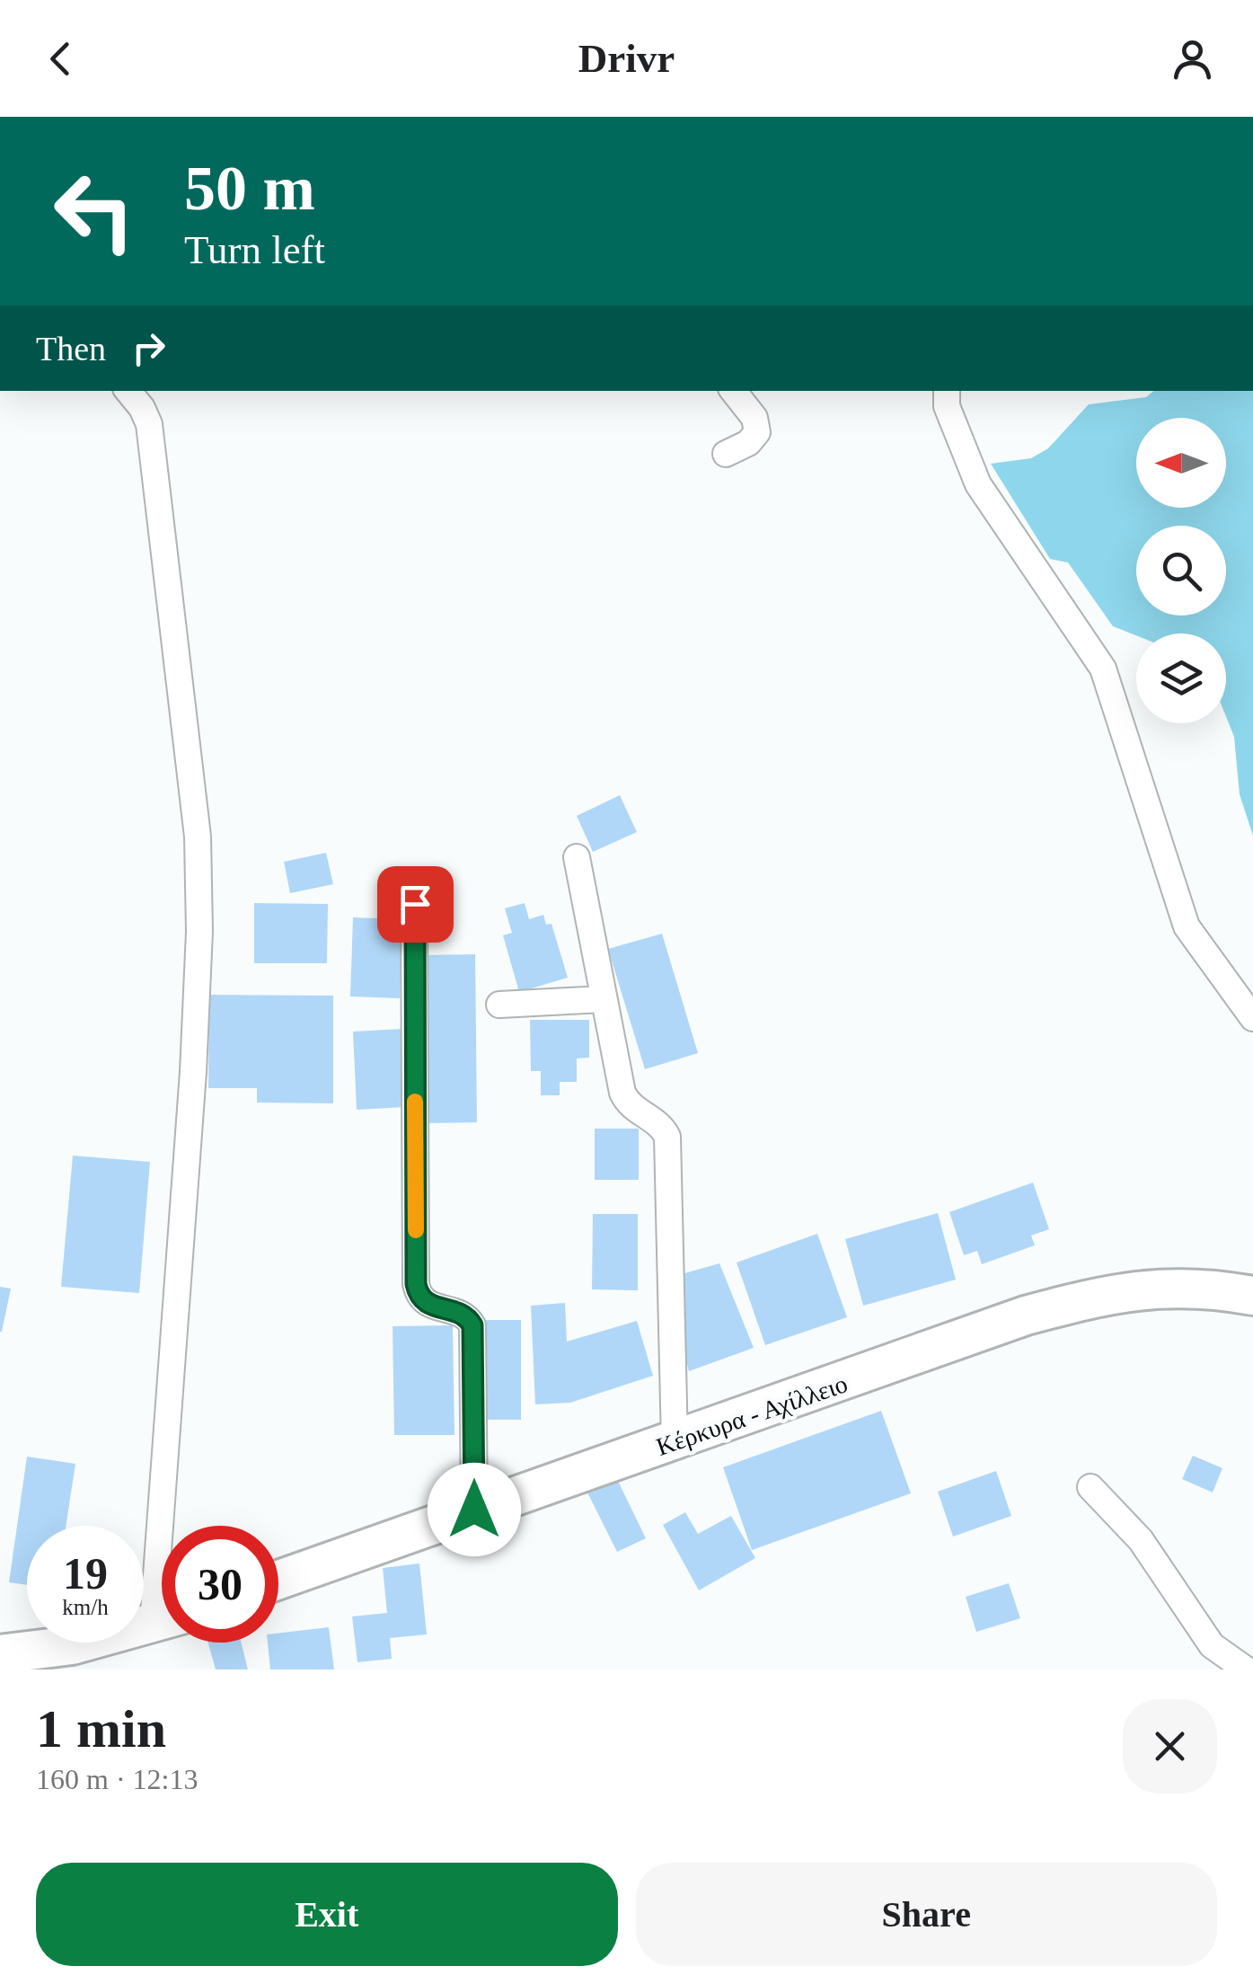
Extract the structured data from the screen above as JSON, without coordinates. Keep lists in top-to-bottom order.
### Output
{
  "streets": {
    "main road": ["Κέρκυρα - Αχίλλειο"]
  },
  "north": "left",
  "page": {
    "header": "Drivr",
    "turn": ["50 m", "Turn left"],
    "then": "Then",
    "speed": "19 km/h",
    "limit": "30",
    "heading": ["1 min", "160 m · 12:13"],
    "buttons": ["Exit", "Share"]
  }
}
